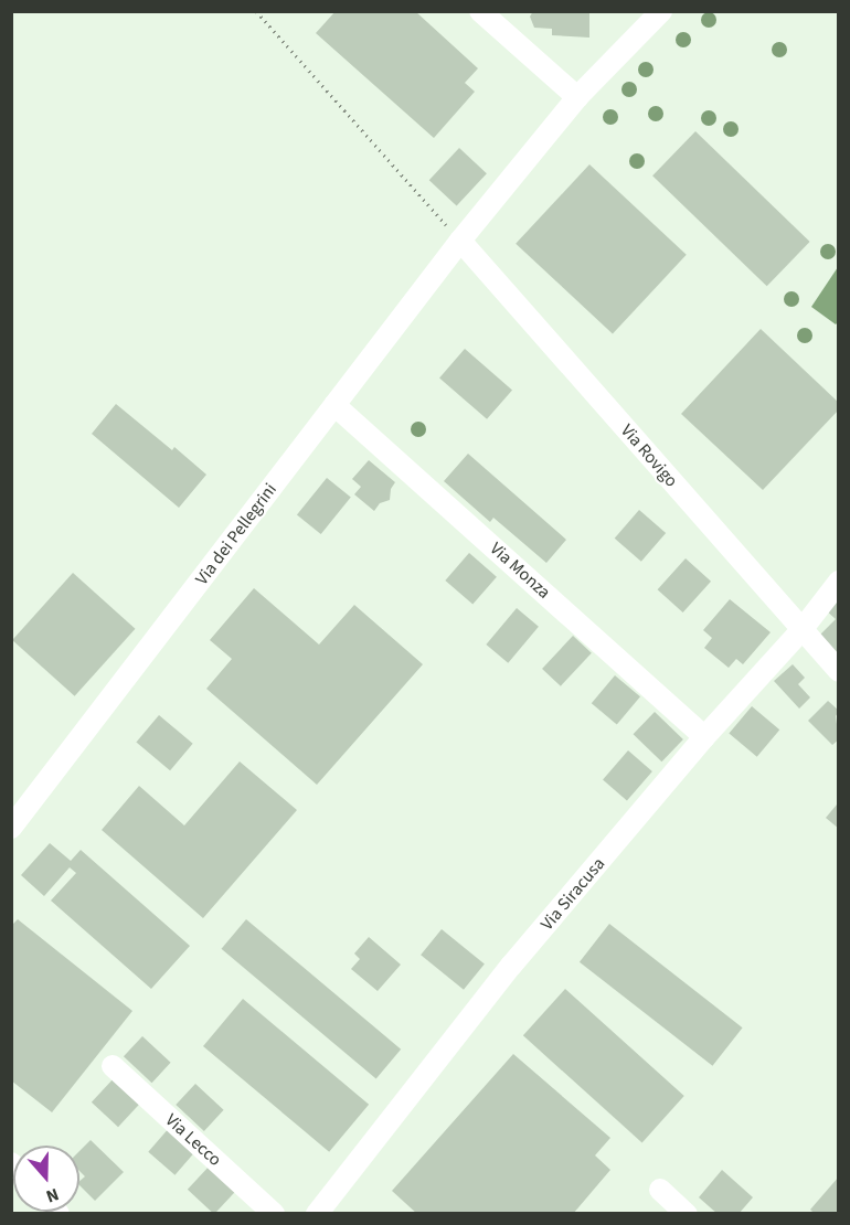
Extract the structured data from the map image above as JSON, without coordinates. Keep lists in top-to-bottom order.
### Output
{
  "streets": {
    "street": [
      "Via Rovigo",
      "Via dei Pellegrini",
      "Via Monza",
      "Via Siracusa",
      "Via Lecco"
    ]
  },
  "crossings": [
    ["Via Rovigo", "Via dei Pellegrini"],
    ["Via Rovigo", "Via Siracusa"],
    ["Via dei Pellegrini", "Via Monza"],
    ["Via Monza", "Via Siracusa"]
  ],
  "north": "bottom"
}
